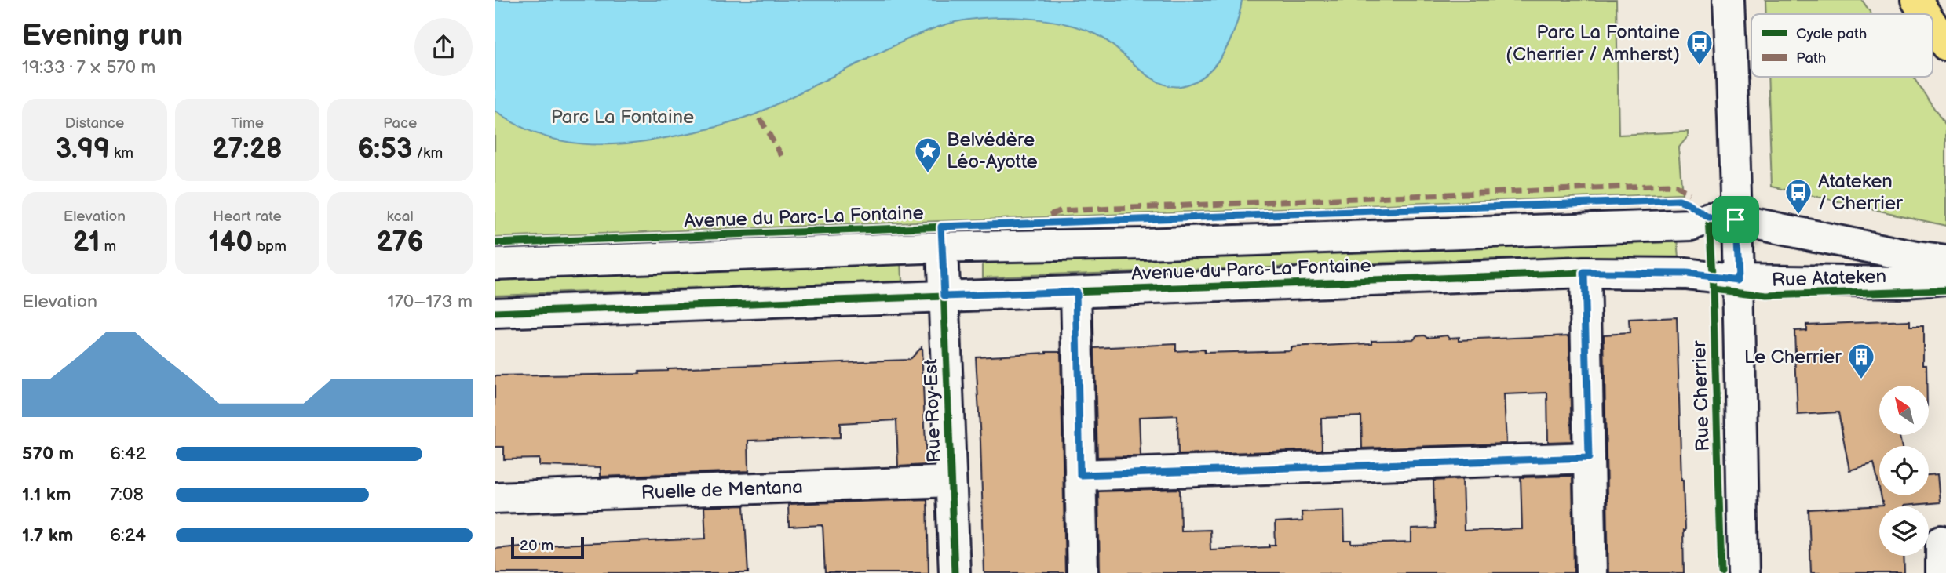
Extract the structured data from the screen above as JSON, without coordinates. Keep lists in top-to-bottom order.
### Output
{
  "streets": {
    "street": [
      "Avenue du Parc-La Fontaine",
      "Rue Cherrier",
      "Rue Roy Est",
      "Ruelle de Mentana"
    ],
    "cycle path": ["Rue Atateken"]
  },
  "crossings": [
    ["Avenue du Parc-La Fontaine", "Rue Cherrier"],
    ["Avenue du Parc-La Fontaine", "Rue Roy Est"],
    ["Rue Roy Est", "Ruelle de Mentana"]
  ],
  "parks": ["Parc La Fontaine"],
  "places": {
    "bus stop": ["Parc La Fontaine (Cherrier / Amherst)", "Atateken / Cherrier"],
    "place": ["Belvédère Léo-Ayotte"],
    "building": ["Le Cherrier"]
  },
  "legend": ["Cycle path", "Path"],
  "scale_bar": "20 m",
  "north": "top left",
  "page": {
    "heading": ["Evening run", "19:33 · 7 × 570 m"],
    "stats": [
      ["Distance", "3.99 km"],
      ["Time", "27:28"],
      ["Pace", "6:53 /km"],
      ["Elevation", "21 m"],
      ["Heart rate", "140 bpm"],
      ["kcal", "276"]
    ],
    "chart": ["Elevation", "170–173 m"],
    "list": [
      {
        "name": "570 m",
        "note": "6:42"
      },
      {
        "name": "1.1 km",
        "note": "7:08"
      },
      {
        "name": "1.7 km",
        "note": "6:24"
      }
    ],
    "scale": "20 m"
  }
}
